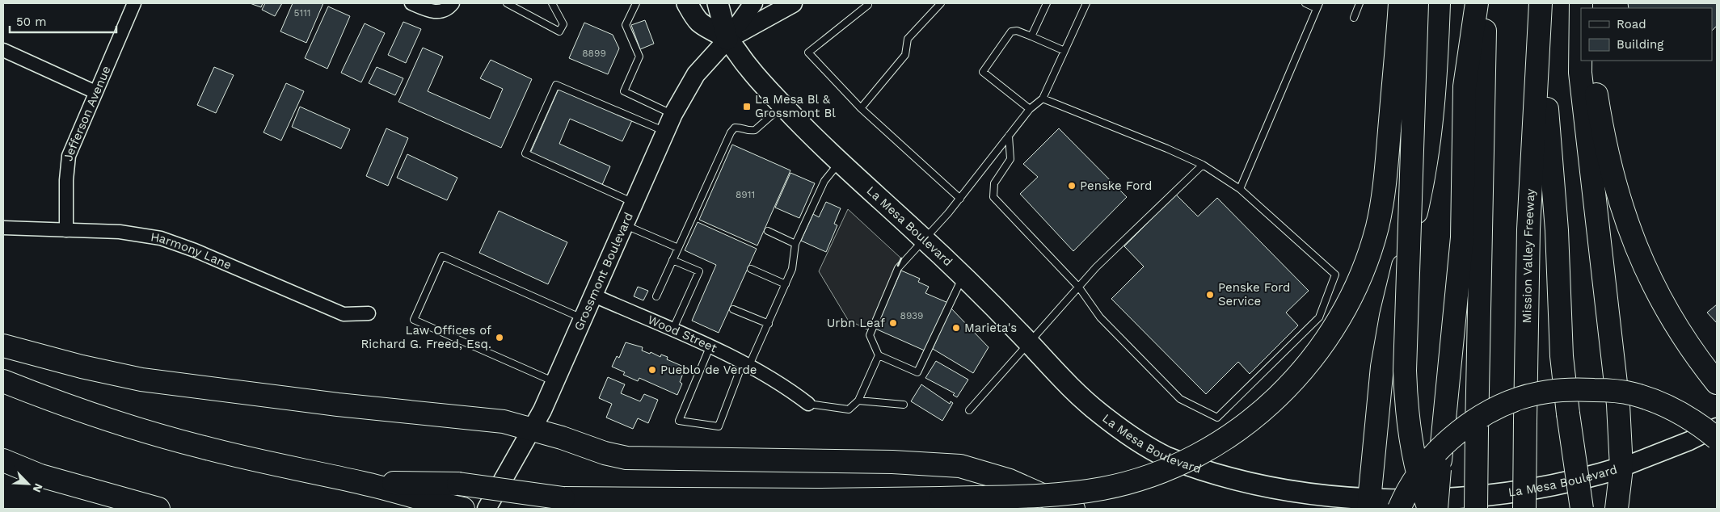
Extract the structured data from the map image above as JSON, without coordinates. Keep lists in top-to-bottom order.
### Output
{
  "streets": {
    "highway": ["Mission Valley Freeway"],
    "main road": ["La Mesa Boulevard", "Grossmont Boulevard"],
    "street": ["Jefferson Avenue", "Harmony Lane", "Wood Street"]
  },
  "crossings": [
    ["Jefferson Avenue", "Harmony Lane"],
    ["La Mesa Boulevard", "Grossmont Boulevard"],
    ["Grossmont Boulevard", "Wood Street"]
  ],
  "places": {
    "transit": ["La Mesa Bl & Grossmont Bl"],
    "other": [
      "Penske Ford",
      "Penske Ford Service",
      "Urbn Leaf",
      "Marieta's",
      "Law Offices of Richard G. Freed, Esq.",
      "Pueblo de Verde"
    ]
  },
  "house_numbers": [
    "5111",
    "8899",
    "8911",
    "8939"
  ],
  "legend": ["Road", "Building"],
  "scale_bar": "50 m",
  "north": "bottom right"
}
